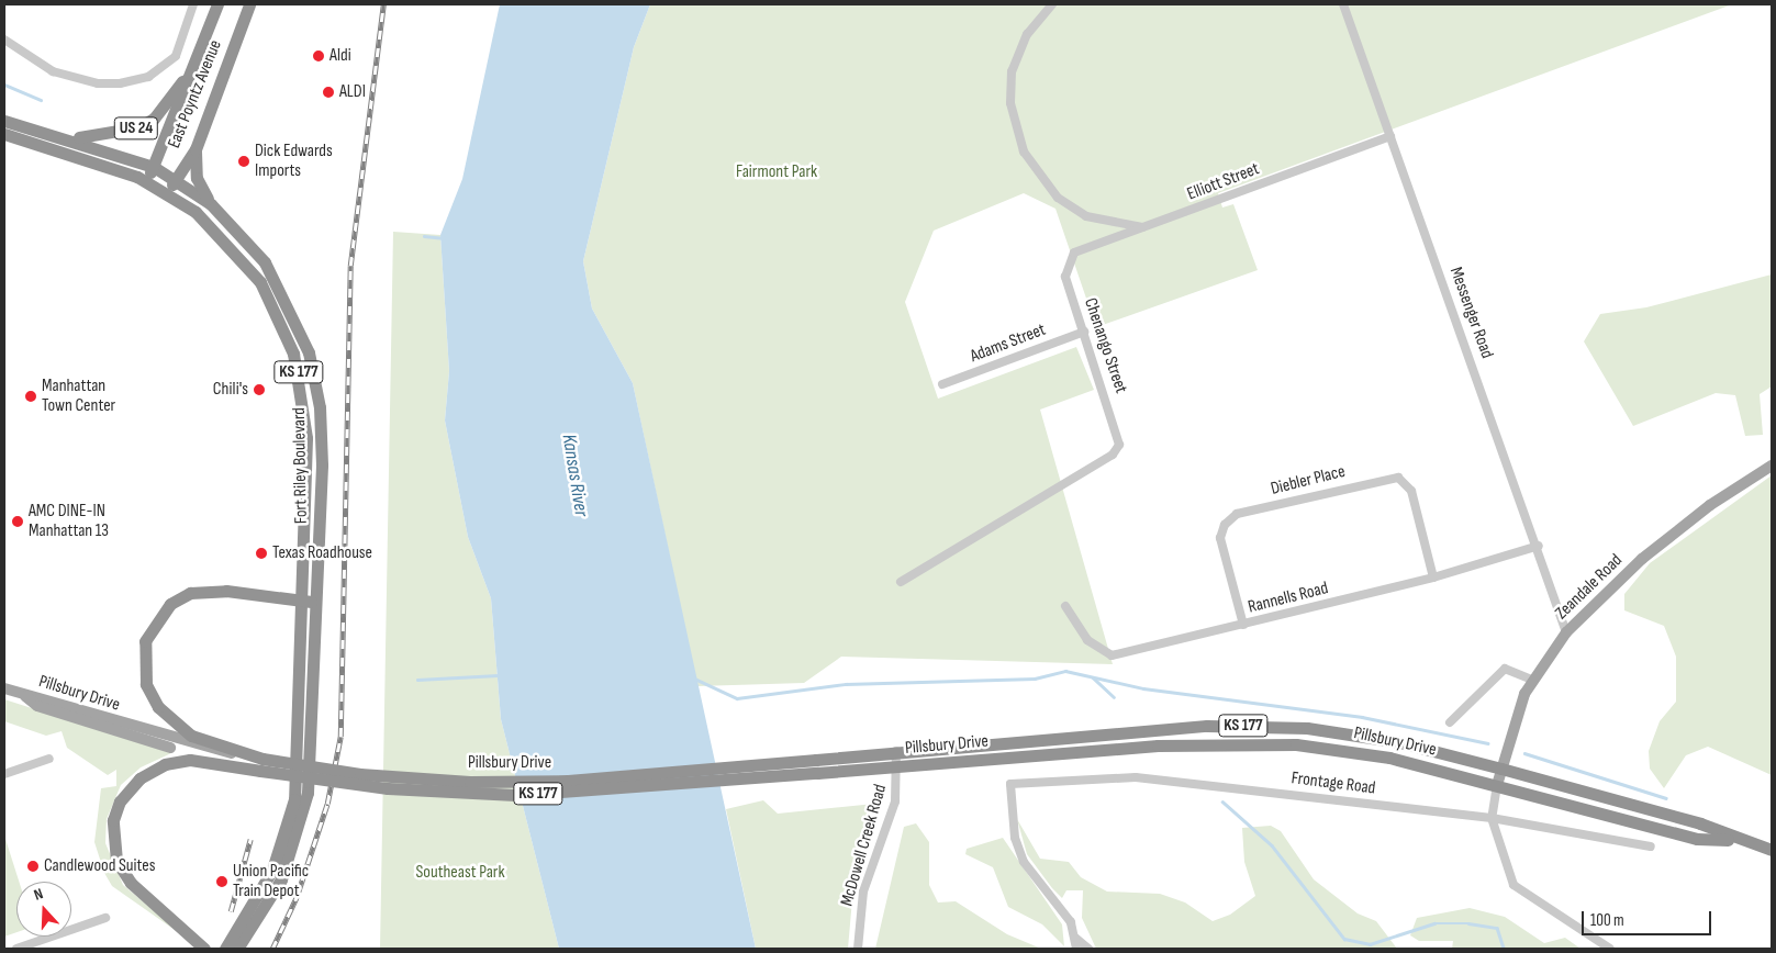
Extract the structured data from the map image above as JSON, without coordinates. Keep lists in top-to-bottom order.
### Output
{
  "streets": {
    "highway": [
      "East Poyntz Avenue",
      "US 24",
      "KS 177",
      "Fort Riley Boulevard",
      "Pillsbury Drive"
    ],
    "main road": ["Zeandale Road"],
    "street": [
      "Elliott Street",
      "Messenger Road",
      "Adams Street",
      "Chenango Street",
      "Diebler Place",
      "Rannells Road",
      "Frontage Road",
      "McDowell Creek Road"
    ]
  },
  "crossings": [
    ["East Poyntz Avenue", "US 24"],
    ["East Poyntz Avenue", "Fort Riley Boulevard"],
    ["US 24", "Fort Riley Boulevard"],
    ["Elliott Street", "Messenger Road"],
    ["Elliott Street", "Chenango Street"],
    ["Messenger Road", "Zeandale Road"],
    ["Messenger Road", "Rannells Road"],
    ["Adams Street", "Chenango Street"],
    ["KS 177", "Fort Riley Boulevard"],
    ["KS 177", "Pillsbury Drive"],
    ["Diebler Place", "Rannells Road"],
    ["Zeandale Road", "Pillsbury Drive"],
    ["Pillsbury Drive", "McDowell Creek Road"]
  ],
  "water": ["Kansas River"],
  "parks": ["Fairmont Park", "Southeast Park"],
  "places": [
    "Aldi",
    "ALDI",
    "Dick Edwards Imports",
    "Chili's",
    "Manhattan Town Center",
    "AMC DINE-IN Manhattan 13",
    "Texas Roadhouse",
    "Candlewood Suites",
    "Union Pacific Train Depot"
  ],
  "scale_bar": "100 m",
  "north": "top"
}
